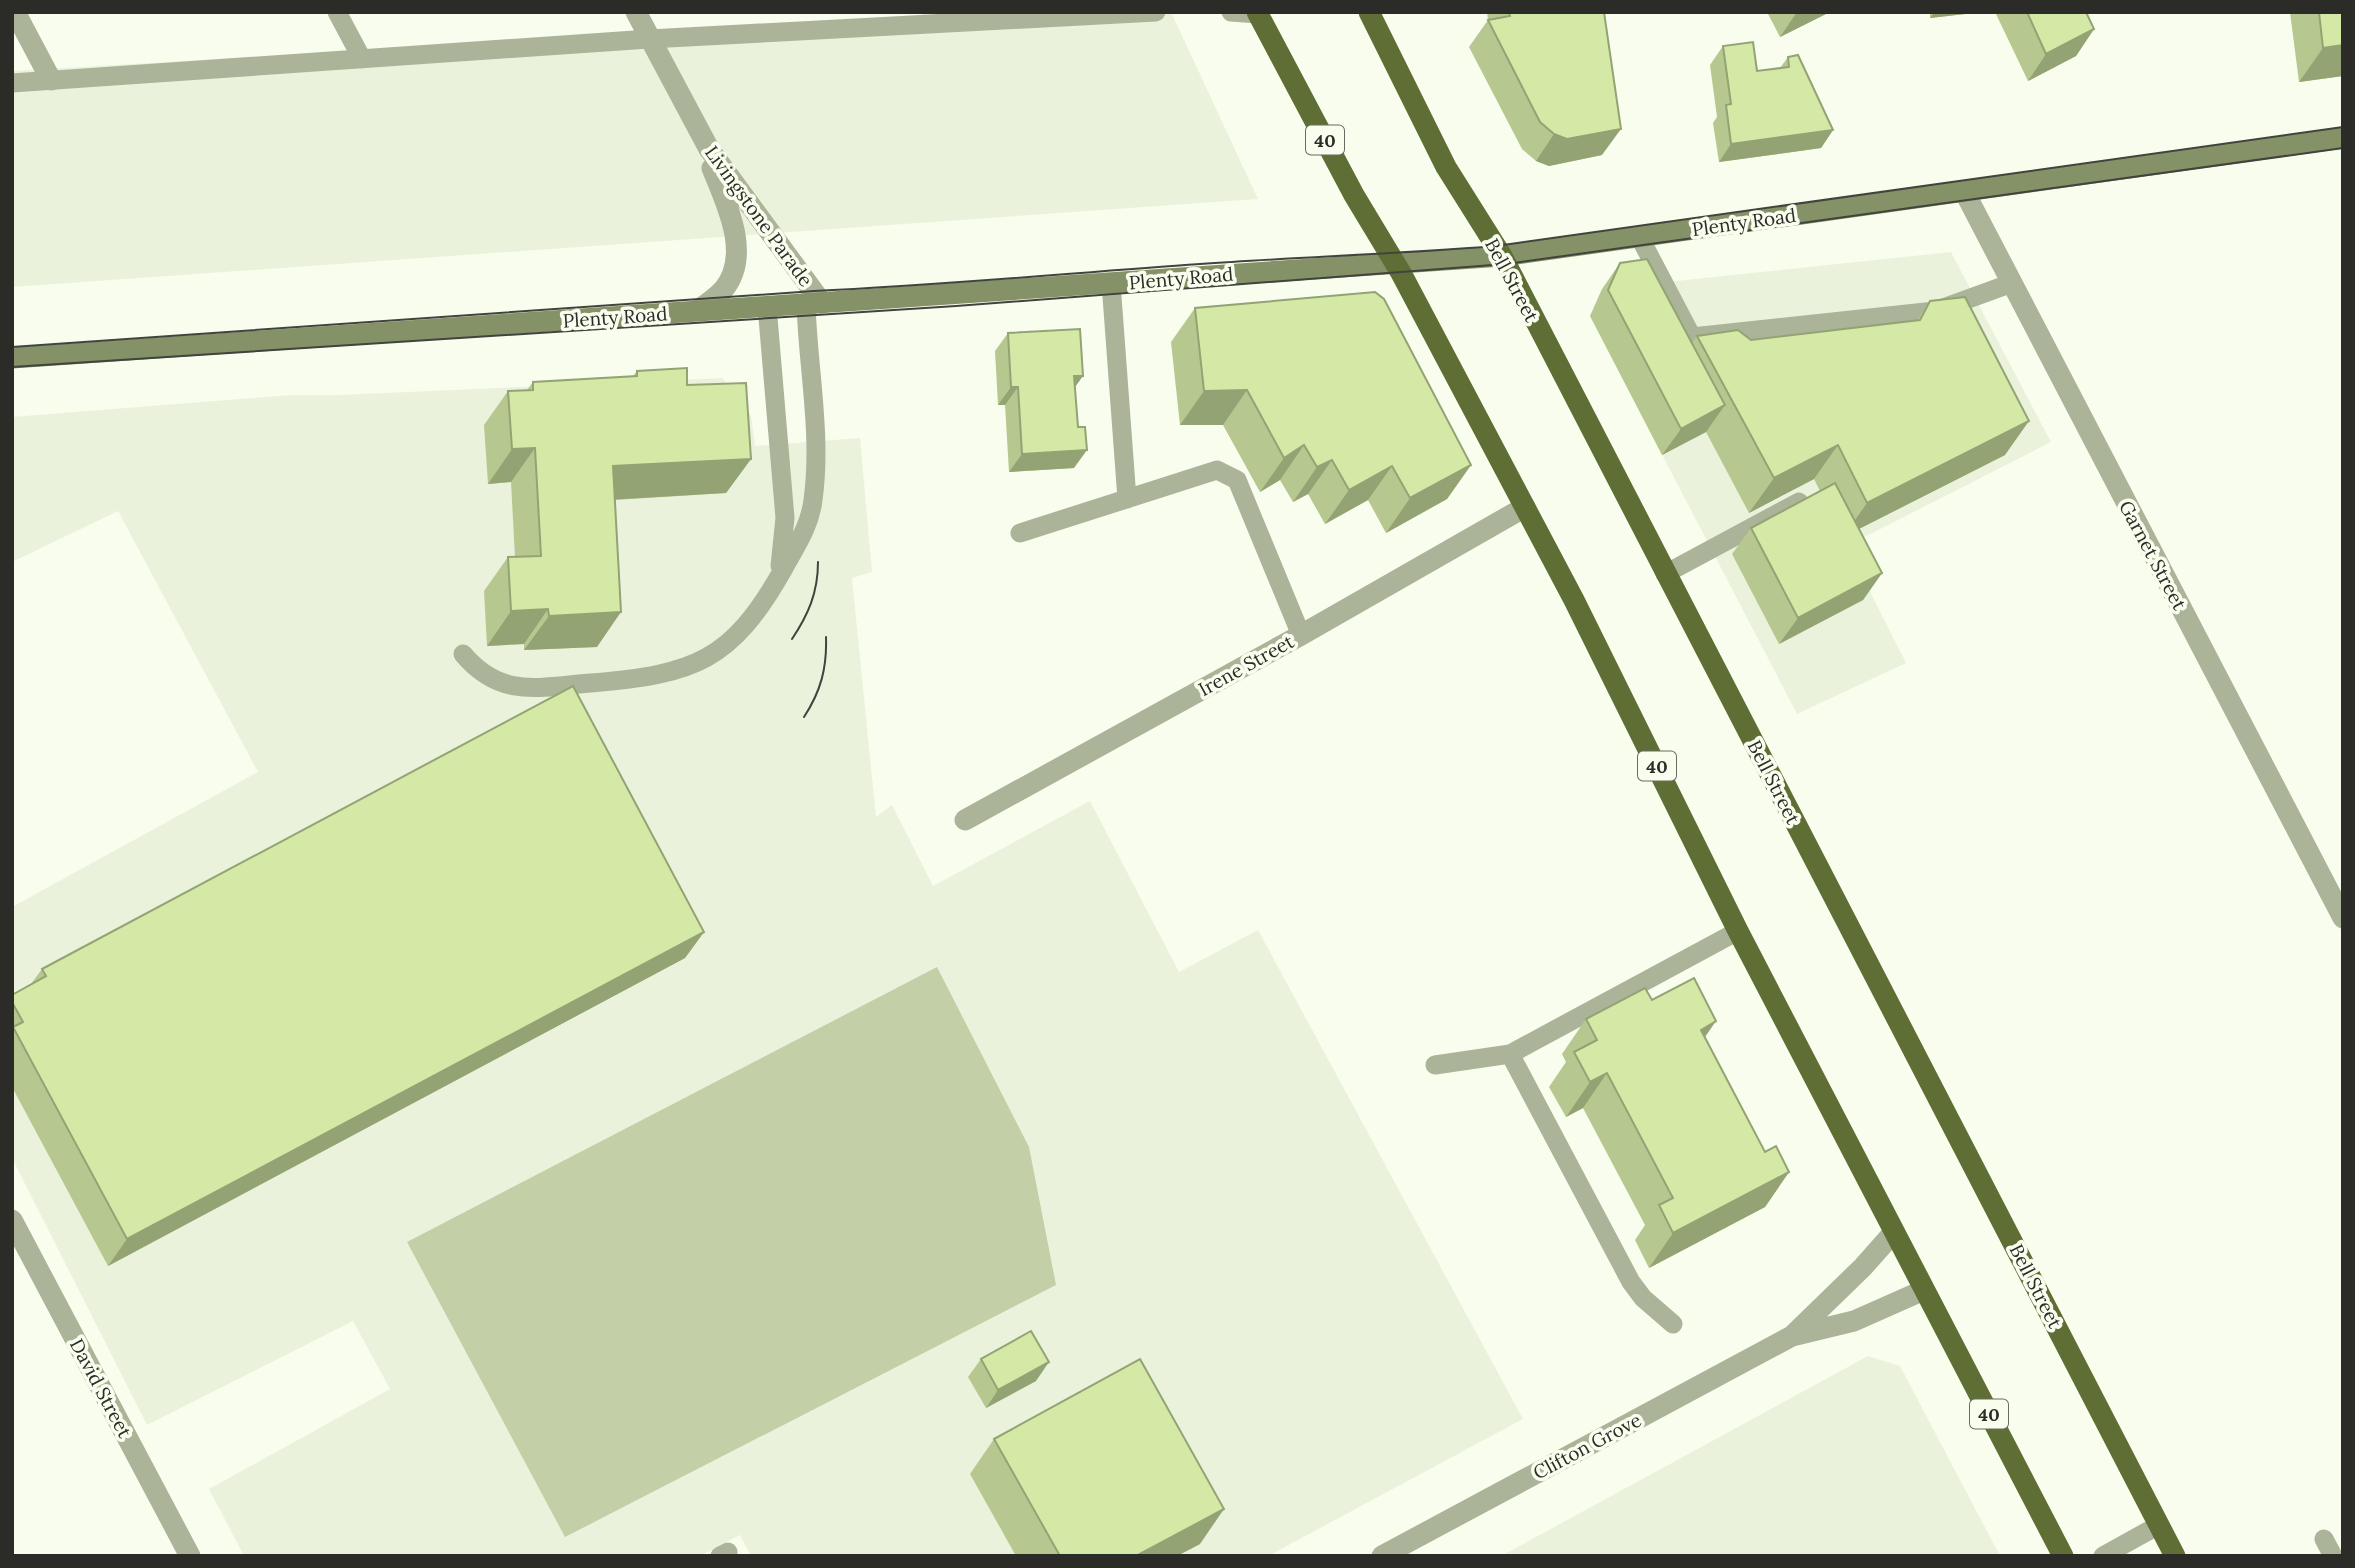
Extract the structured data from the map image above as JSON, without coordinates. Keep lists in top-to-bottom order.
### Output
{
  "streets": {
    "highway": ["40", "Bell Street"],
    "main road": ["Plenty Road"],
    "street": [
      "Livingstone Parade",
      "Garnet Street",
      "Irene Street",
      "David Street",
      "Clifton Grove"
    ]
  },
  "crossings": [
    ["40", "Plenty Road"],
    ["40", "Irene Street"],
    ["40", "Clifton Grove"],
    ["Livingstone Parade", "Plenty Road"],
    ["Plenty Road", "Bell Street"],
    ["Plenty Road", "Garnet Street"]
  ]
}
